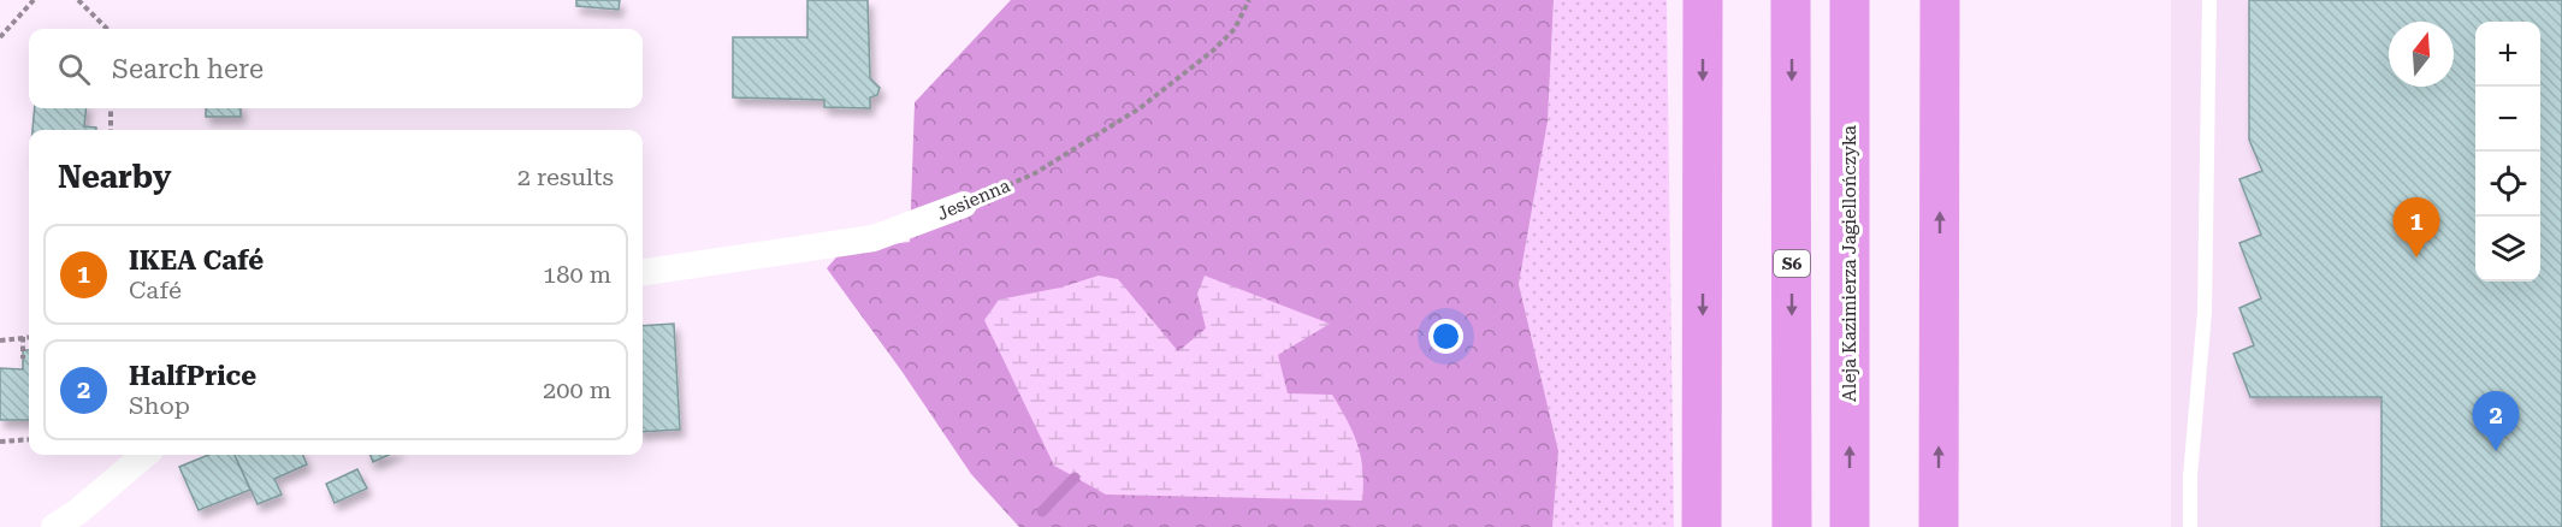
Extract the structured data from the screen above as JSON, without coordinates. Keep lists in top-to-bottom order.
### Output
{
  "streets": {
    "highway": ["S6", "Aleja Kazimierza Jagiellończyka"],
    "street": ["Jesienna"]
  },
  "north": "top",
  "page": {
    "map_buttons": ["+", "−"],
    "search": "Search here",
    "heading": ["Nearby", "2 results"],
    "pins": ["1", "2"],
    "list": [
      {
        "mark": "1",
        "name": "IKEA Café",
        "note": "Café",
        "value": "180 m"
      },
      {
        "mark": "2",
        "name": "HalfPrice",
        "note": "Shop",
        "value": "200 m"
      }
    ]
  }
}
